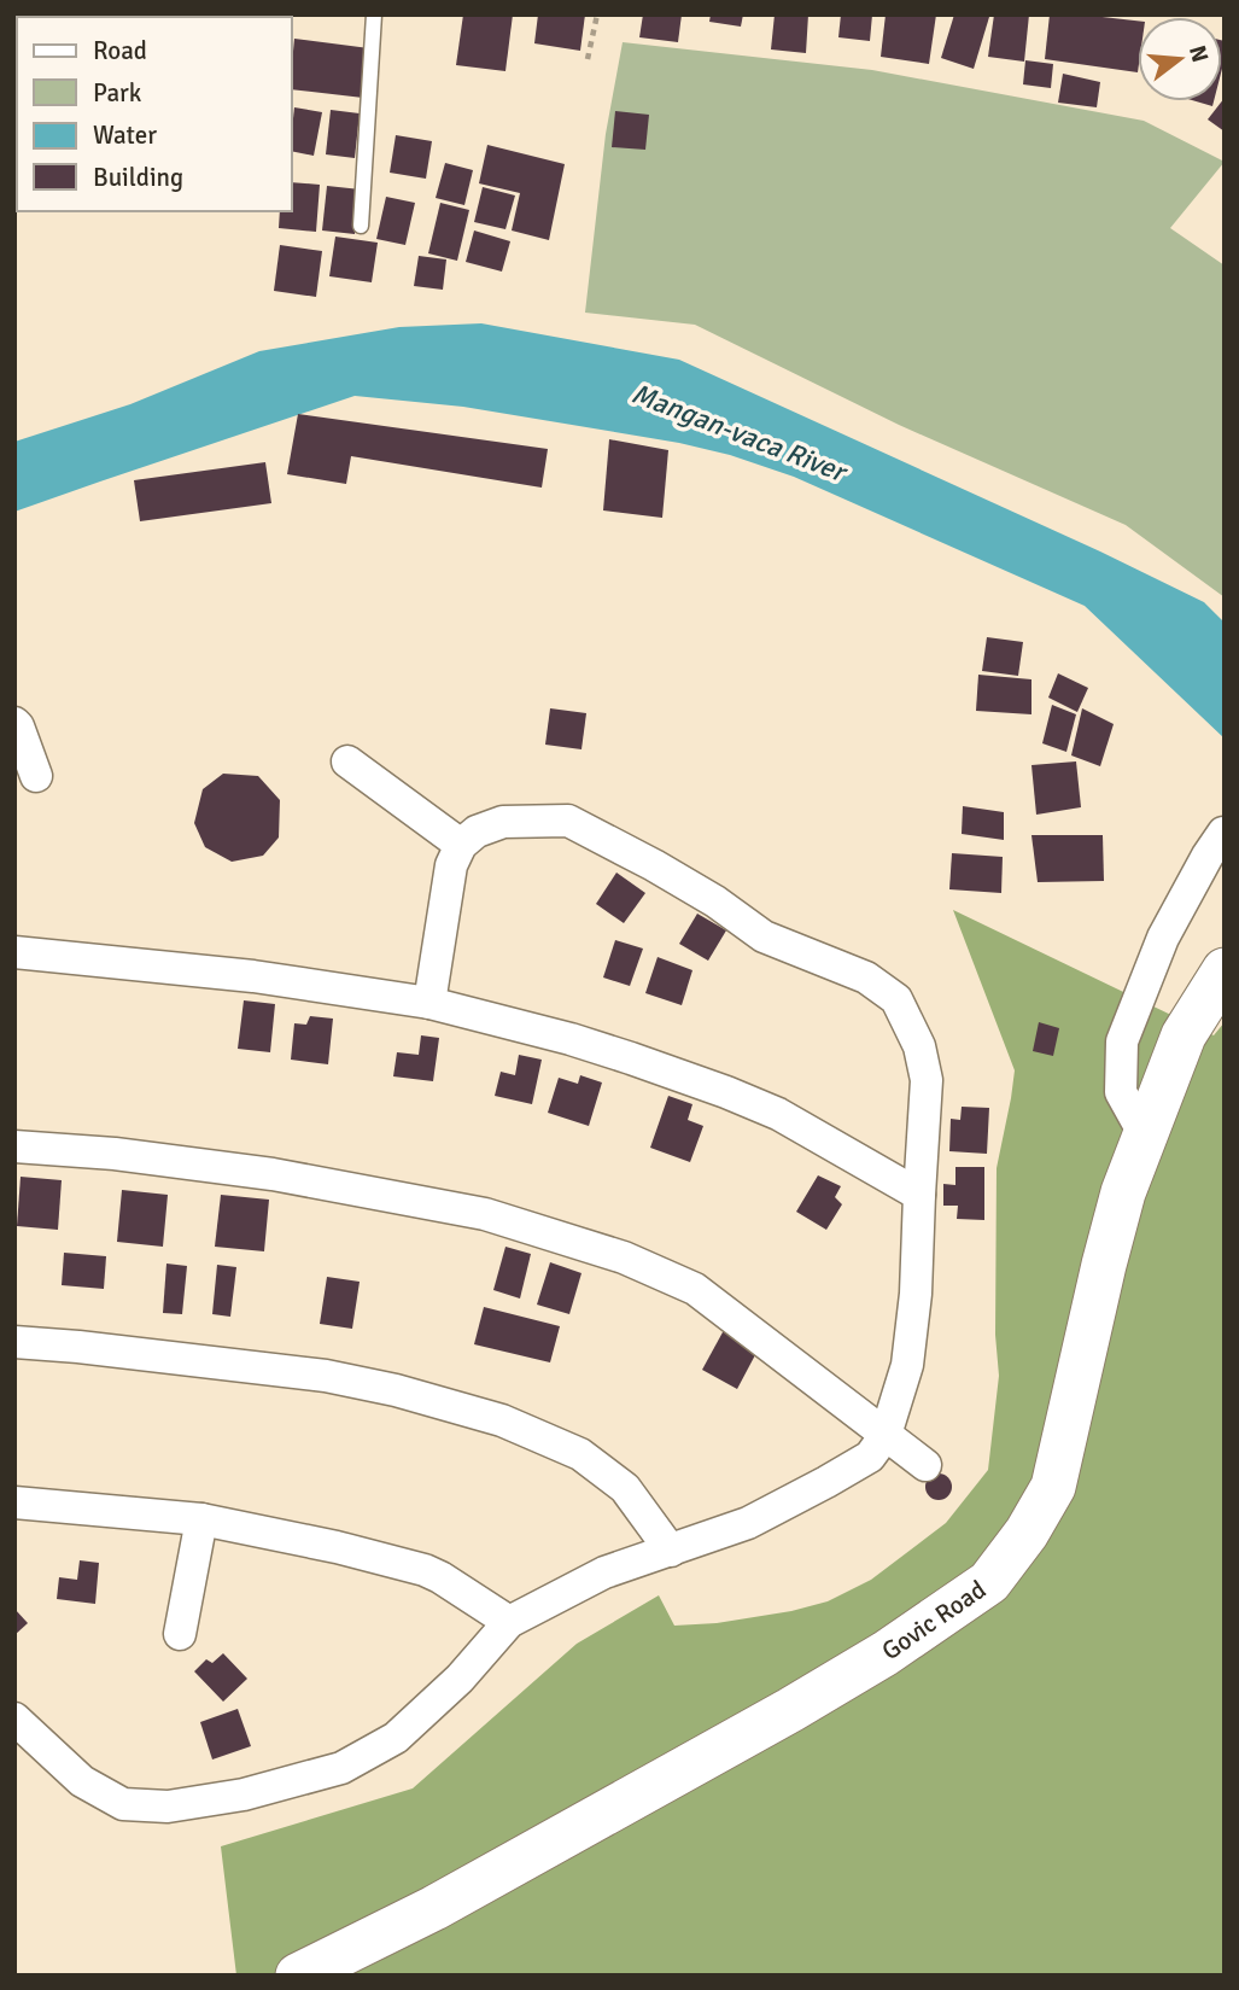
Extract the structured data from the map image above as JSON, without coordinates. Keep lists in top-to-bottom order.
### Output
{
  "streets": {
    "main road": ["Govic Road"]
  },
  "water": ["Mangan-vaca River"],
  "legend": [
    "Road",
    "Park",
    "Water",
    "Building"
  ],
  "north": "right"
}
